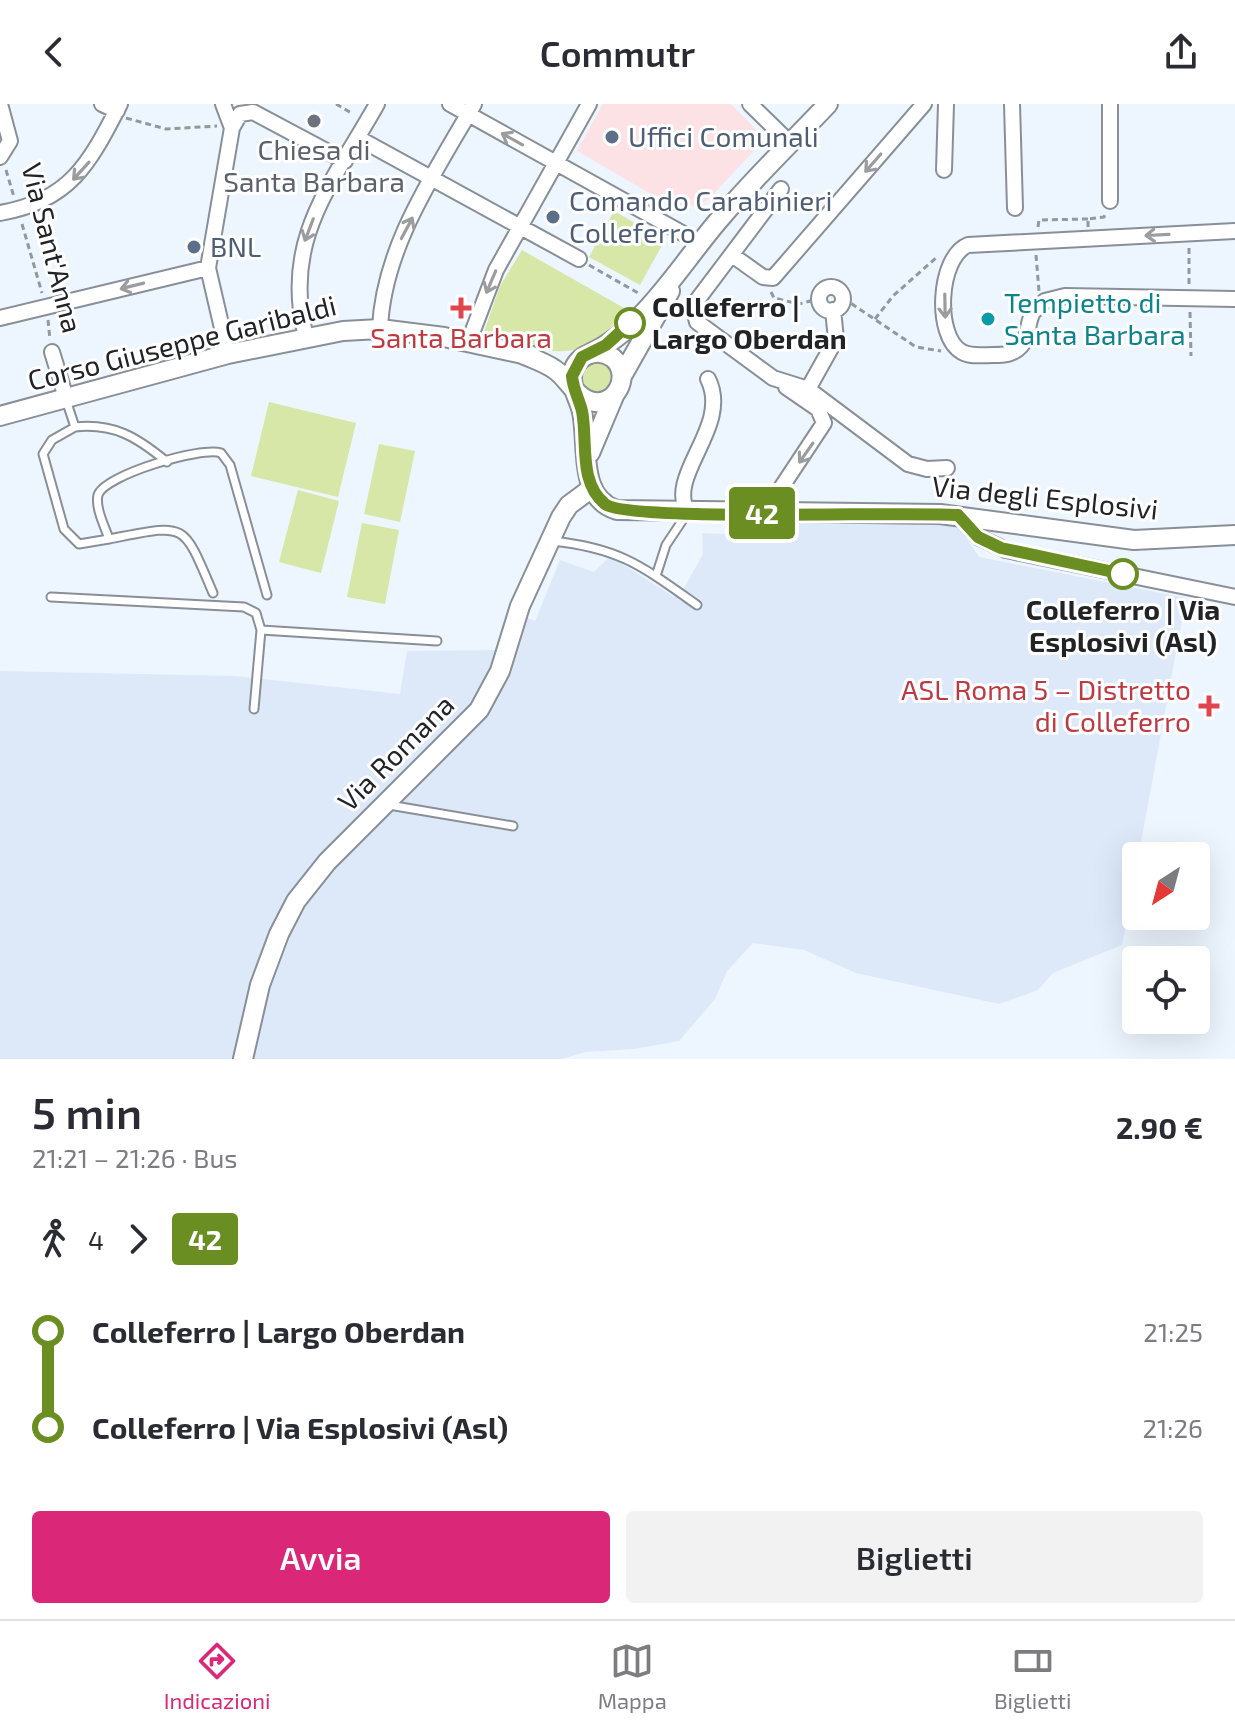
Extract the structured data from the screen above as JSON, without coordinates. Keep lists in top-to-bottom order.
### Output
{
  "streets": {
    "main road": ["Corso Giuseppe Garibaldi", "Via degli Esplosivi", "Via Romana"],
    "street": ["Via Sant'Anna"]
  },
  "crossings": [
    ["Via Sant'Anna", "Corso Giuseppe Garibaldi"],
    ["Via degli Esplosivi", "Via Romana"]
  ],
  "places": {
    "other": [
      "Chiesa di Santa Barbara",
      "Uffici Comunali",
      "Comando Carabinieri Colleferro",
      "BNL",
      "Tempietto di Santa Barbara",
      "Colleferro | Largo Oberdan",
      "Colleferro | Via Esplosivi (Asl)"
    ],
    "health": ["Santa Barbara", "ASL Roma 5 – Distretto di Colleferro"]
  },
  "lines": ["bus line 42"],
  "north": "bottom left",
  "page": {
    "header": "Commutr",
    "on_map": "42",
    "heading": ["5 min", "21:21 – 21:26 · Bus", "2.90 €"],
    "legs": ["4", "42"],
    "list": [
      {
        "name": "Colleferro | Largo Oberdan",
        "value": "21:25"
      },
      {
        "name": "Colleferro | Via Esplosivi (Asl)",
        "value": "21:26"
      }
    ],
    "buttons": ["Avvia", "Biglietti"],
    "tabs": ["Indicazioni", "Mappa", "Biglietti"]
  }
}
